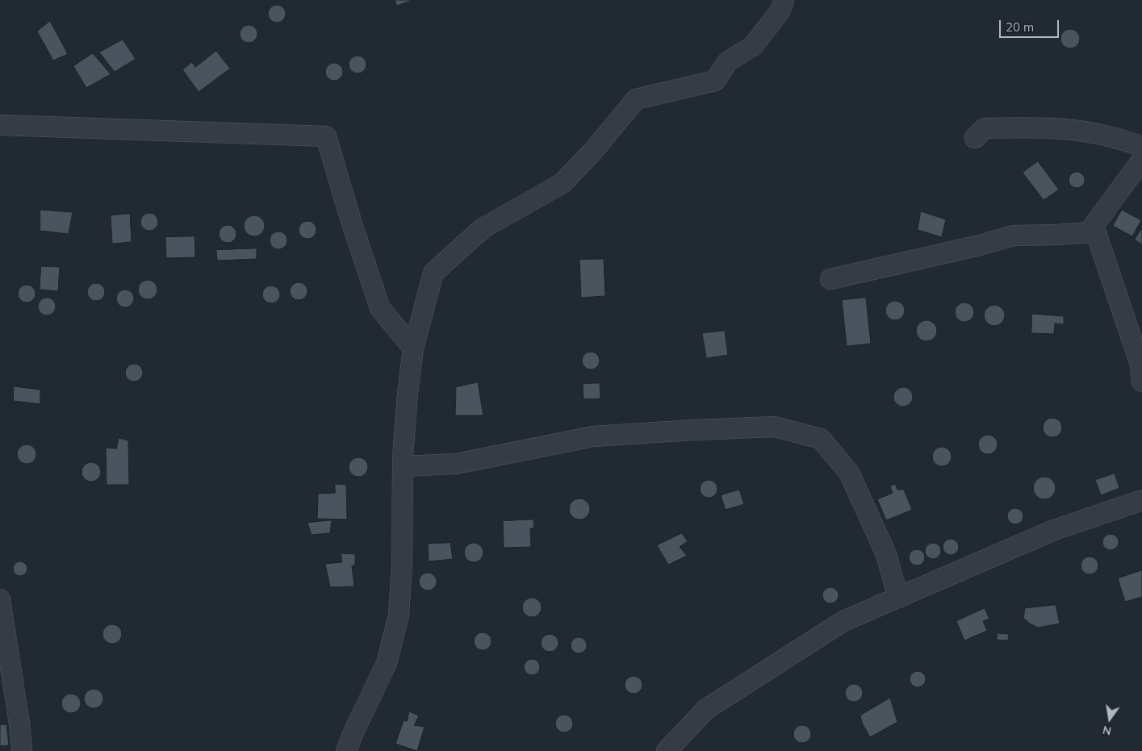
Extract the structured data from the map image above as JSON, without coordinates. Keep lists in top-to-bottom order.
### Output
{
  "scale_bar": "20 m",
  "north": "bottom"
}
